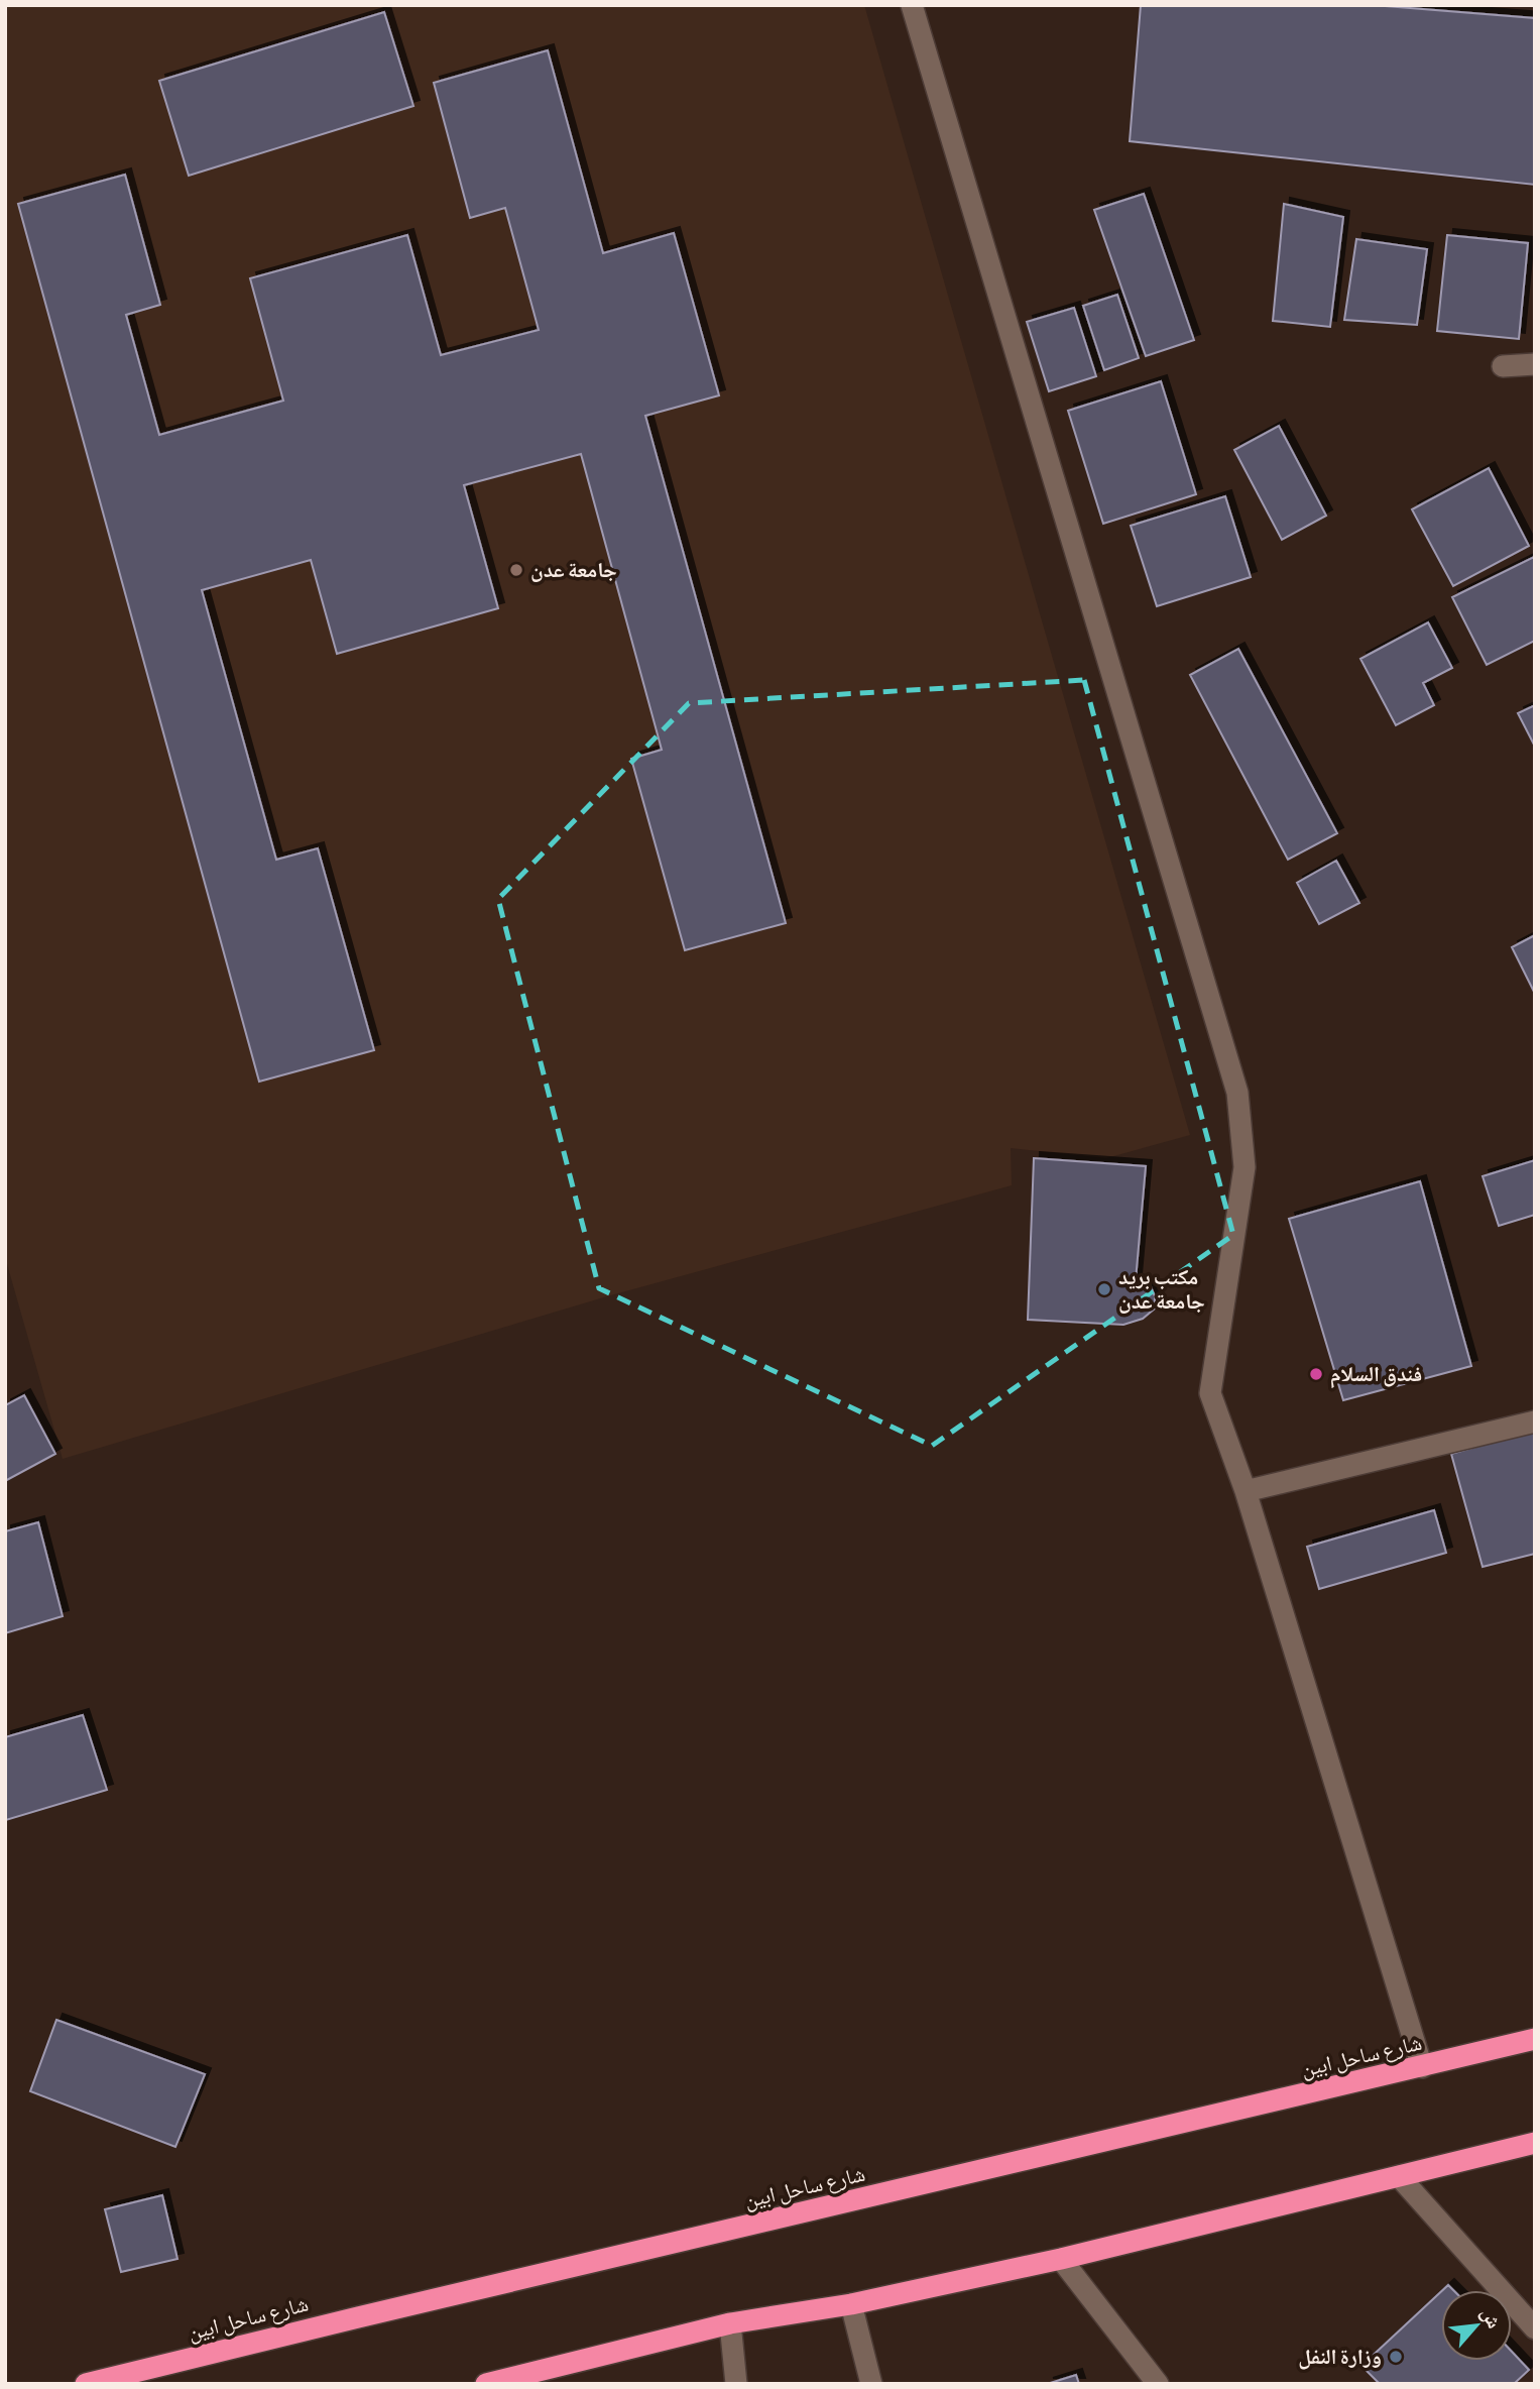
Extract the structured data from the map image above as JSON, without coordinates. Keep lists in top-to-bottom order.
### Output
{
  "streets": {
    "highway": ["شارع ساحل ابين"]
  },
  "places": [
    "جامعة عدن",
    "مكتب بريد جامعة عدن",
    "فندق السلام",
    "وزارة النفل"
  ],
  "north": "top right"
}
